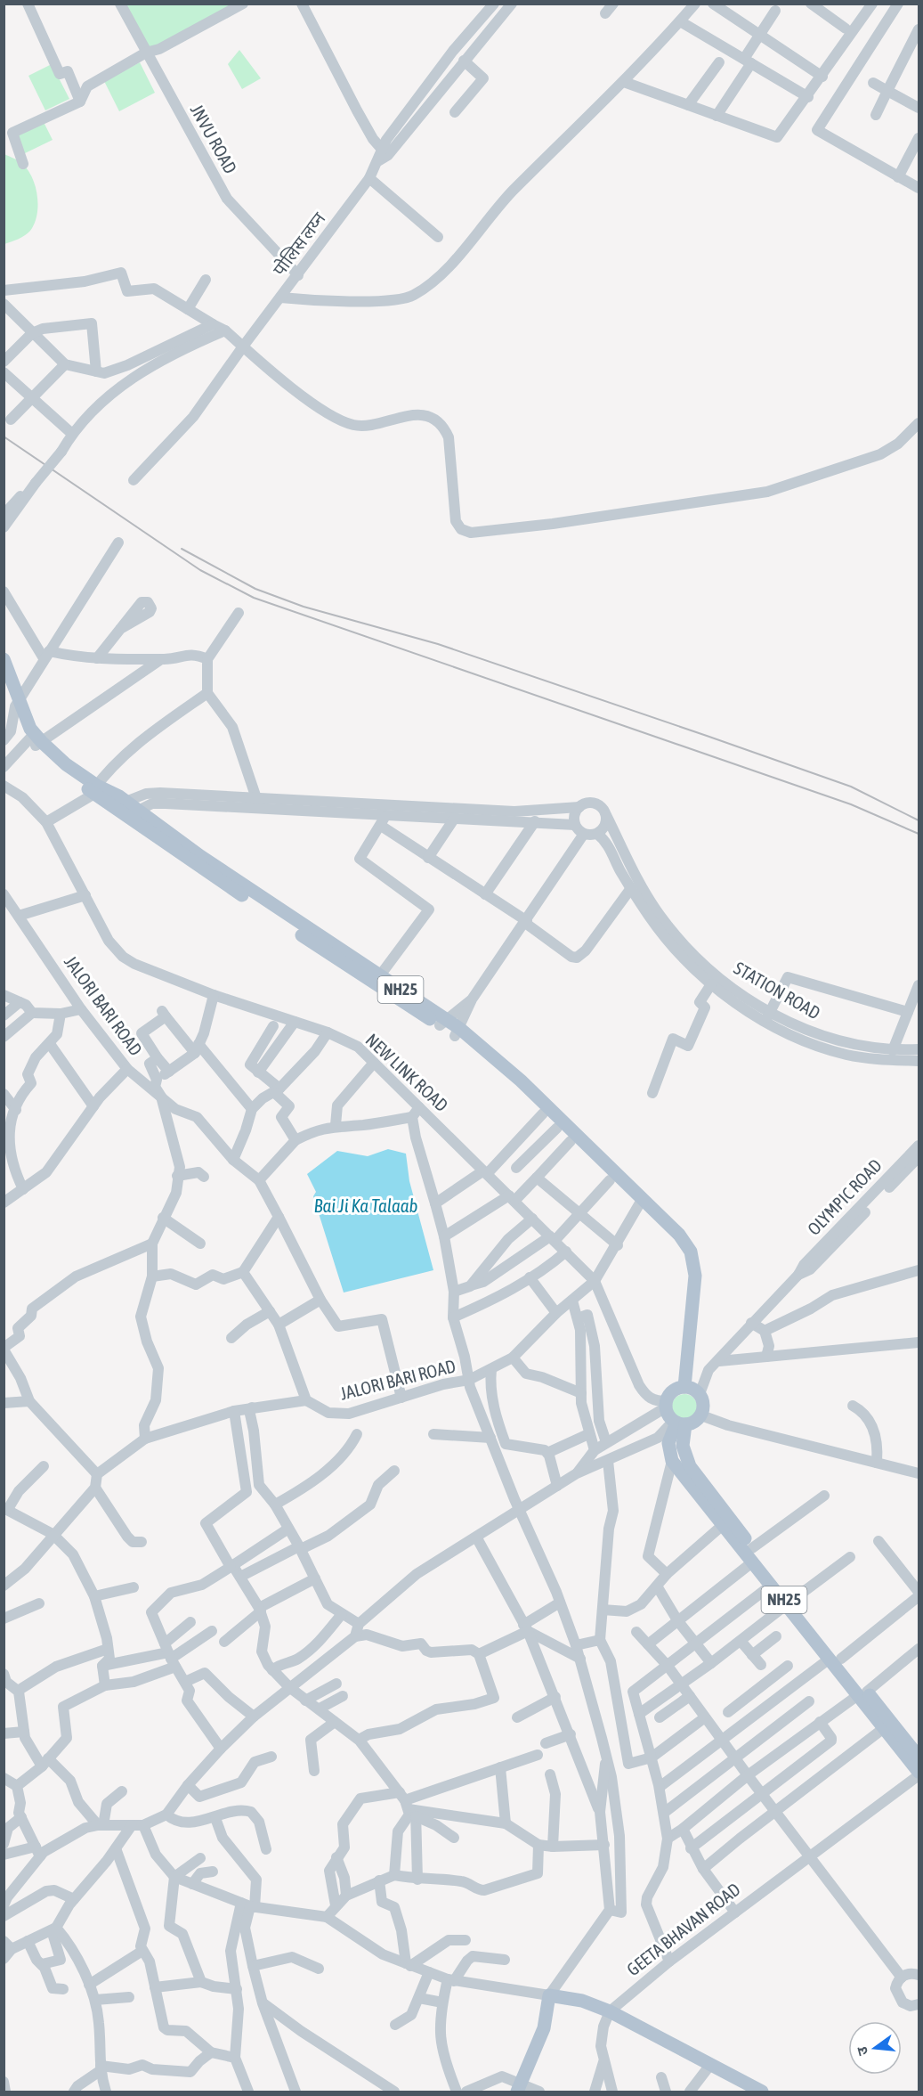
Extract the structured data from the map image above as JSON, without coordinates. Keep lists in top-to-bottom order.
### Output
{
  "streets": {
    "main road": ["NH25"],
    "street": [
      "JNVU ROAD",
      "पोलिस लय्न",
      "STATION ROAD",
      "JALORI BARI ROAD",
      "NEW LINK ROAD",
      "OLYMPIC ROAD",
      "GEETA BHAVAN ROAD"
    ]
  },
  "crossings": [
    ["JNVU ROAD", "पोलिस लय्न"],
    ["NH25", "JALORI BARI ROAD"],
    ["NH25", "NEW LINK ROAD"],
    ["NH25", "OLYMPIC ROAD"],
    ["NH25", "GEETA BHAVAN ROAD"],
    ["JALORI BARI ROAD", "NEW LINK ROAD"],
    ["NEW LINK ROAD", "OLYMPIC ROAD"]
  ],
  "water": ["Bai Ji Ka Talaab"],
  "north": "left"
}
